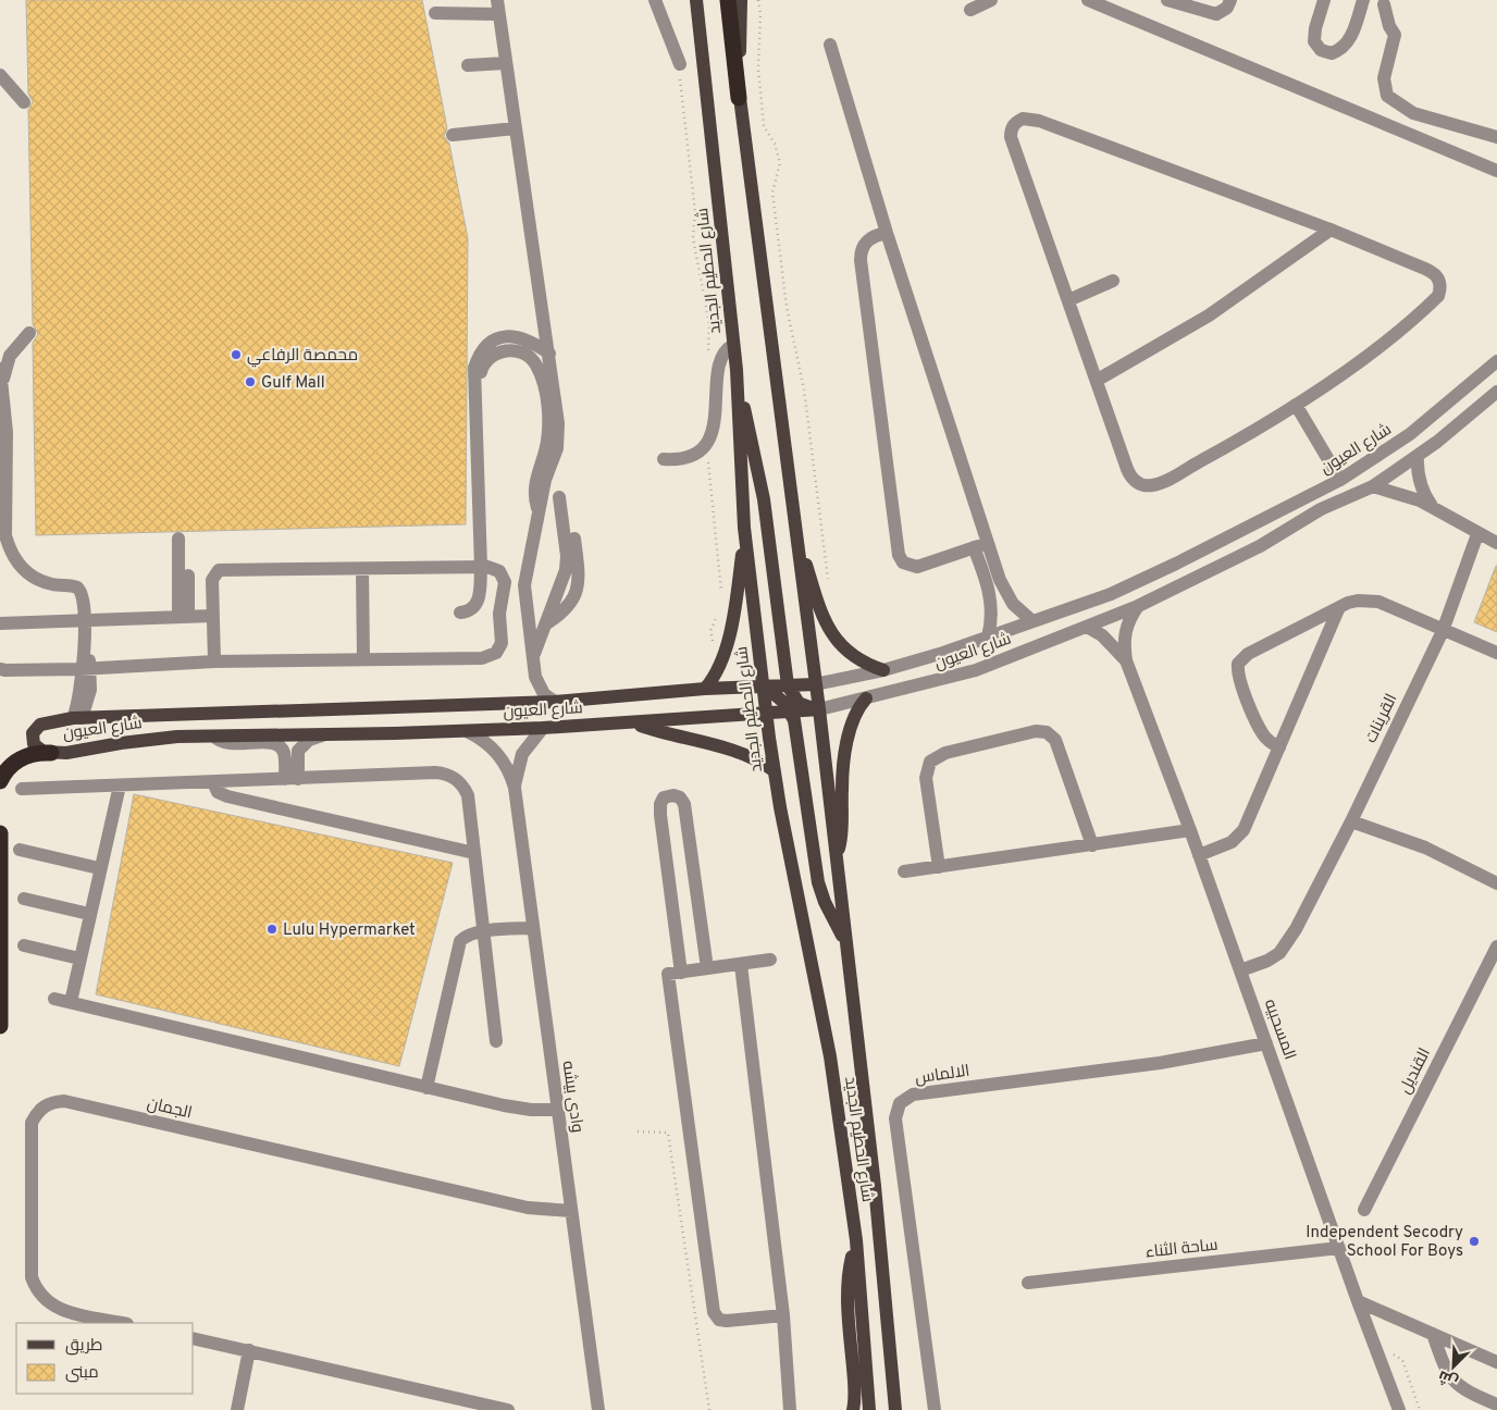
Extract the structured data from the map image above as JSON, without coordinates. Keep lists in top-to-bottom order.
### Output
{
  "streets": {
    "main road": ["شارع الحطيم الجديد", "شارع العيون"],
    "street": [
      "القرينات",
      "المسحبيه",
      "القنديل",
      "الالماس",
      "وادى بيشه",
      "الجمان",
      "ساحة الثناء"
    ]
  },
  "crossings": [
    ["شارع الحطيم الجديد", "شارع العيون"],
    ["شارع العيون", "المسحبيه"],
    ["شارع العيون", "وادى بيشه"],
    ["القرينات", "المسحبيه"],
    ["المسحبيه", "الالماس"],
    ["المسحبيه", "ساحة الثناء"],
    ["وادى بيشه", "الجمان"]
  ],
  "places": [
    "محمصة الرفاعي",
    "Gulf Mall",
    "Lulu Hypermarket",
    "Independent Secodry School For Boys"
  ],
  "legend": ["طريق", "مبنى"],
  "north": "bottom left"
}
